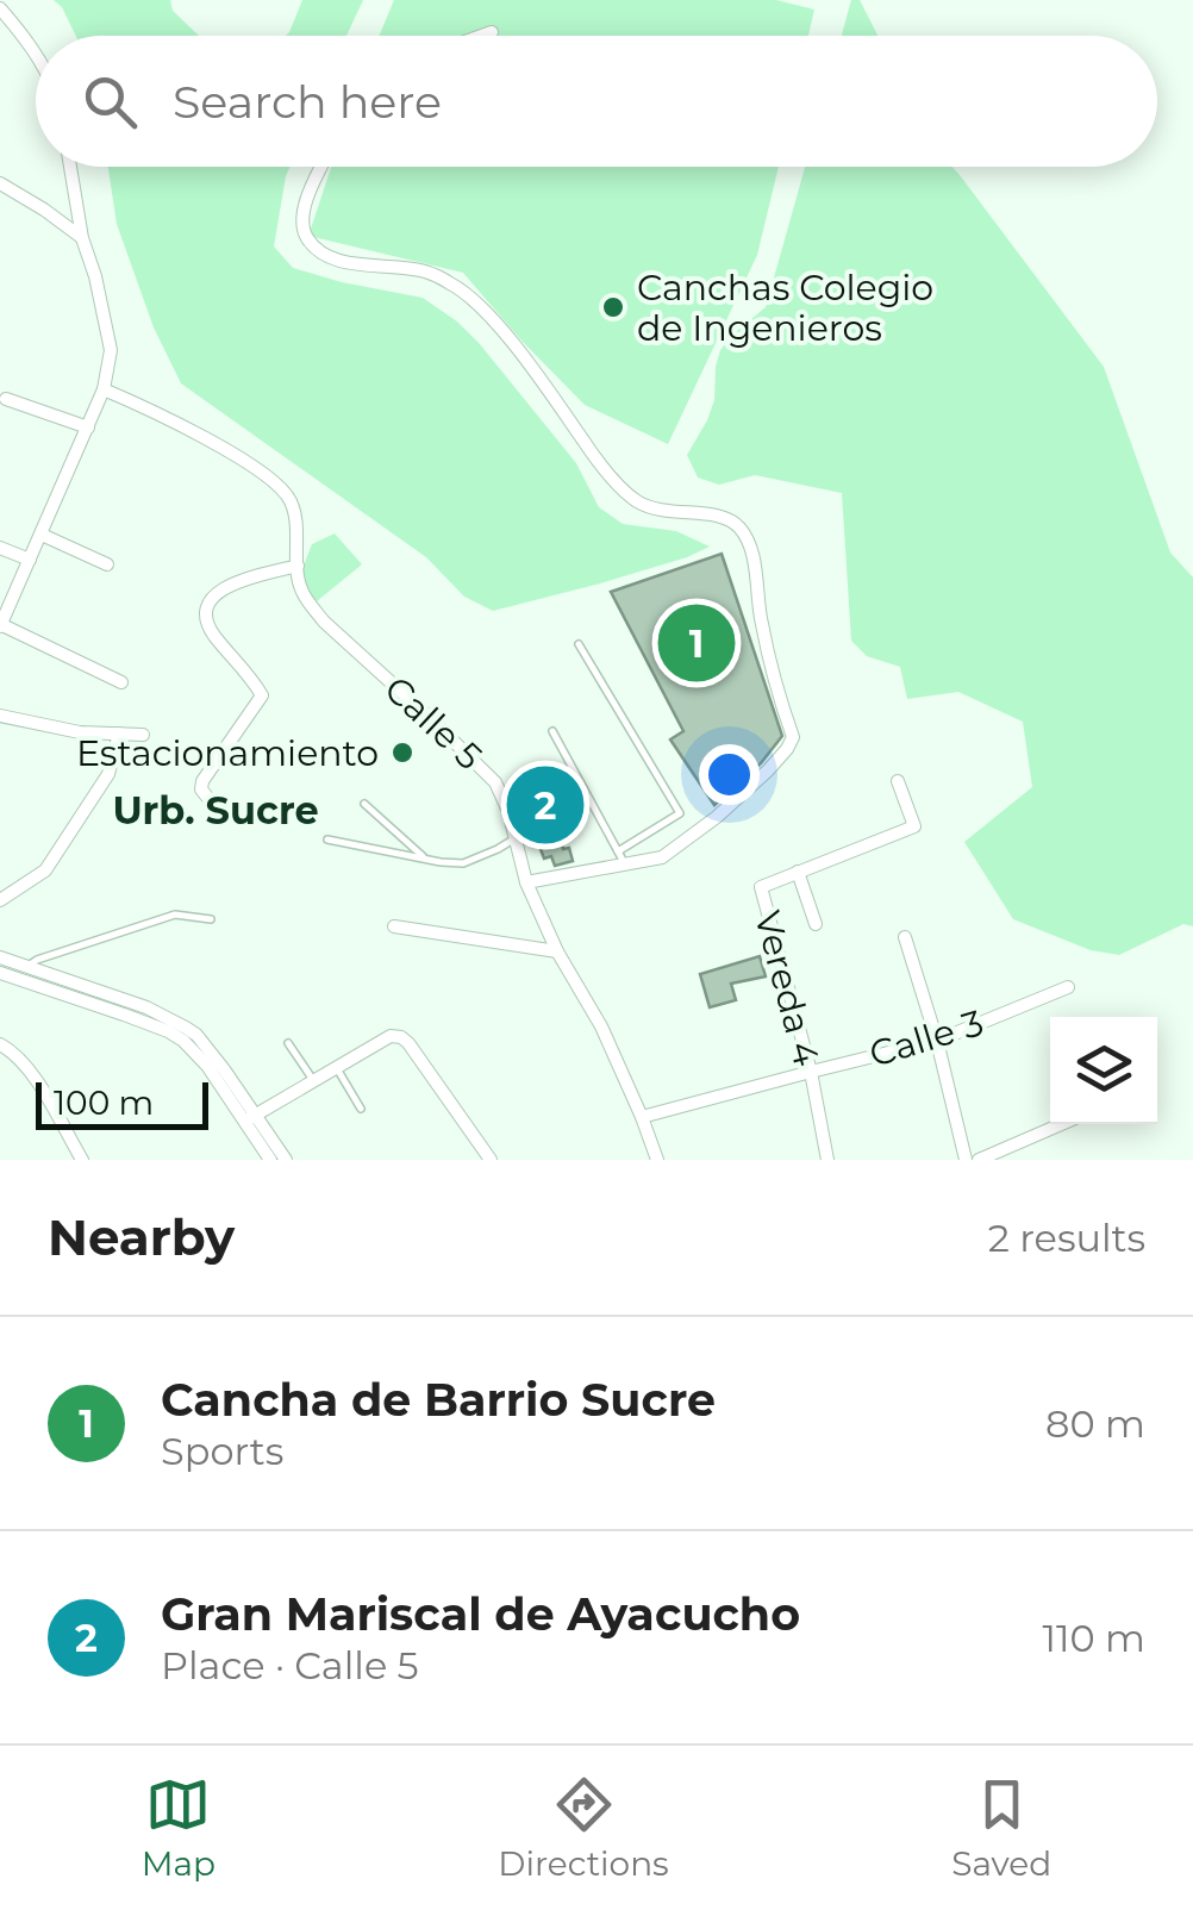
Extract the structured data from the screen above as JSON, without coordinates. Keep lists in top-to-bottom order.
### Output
{
  "streets": {
    "street": ["Calle 5", "Vereda 4", "Calle 3"]
  },
  "crossings": [
    ["Calle 5", "Calle 3"],
    ["Vereda 4", "Calle 3"]
  ],
  "districts": ["Urb. Sucre"],
  "places": ["Canchas Colegio de Ingenieros", "Estacionamiento"],
  "scale_bar": "100 m",
  "page": {
    "search": "Search here",
    "pins": ["1", "2"],
    "scale": "100 m",
    "heading": ["Nearby", "2 results"],
    "list": [
      {
        "mark": "1",
        "name": "Cancha de Barrio Sucre",
        "note": "Sports",
        "value": "80 m"
      },
      {
        "mark": "2",
        "name": "Gran Mariscal de Ayacucho",
        "note": "Place · Calle 5",
        "value": "110 m"
      }
    ],
    "nav": ["Map", "Directions", "Saved"]
  }
}
